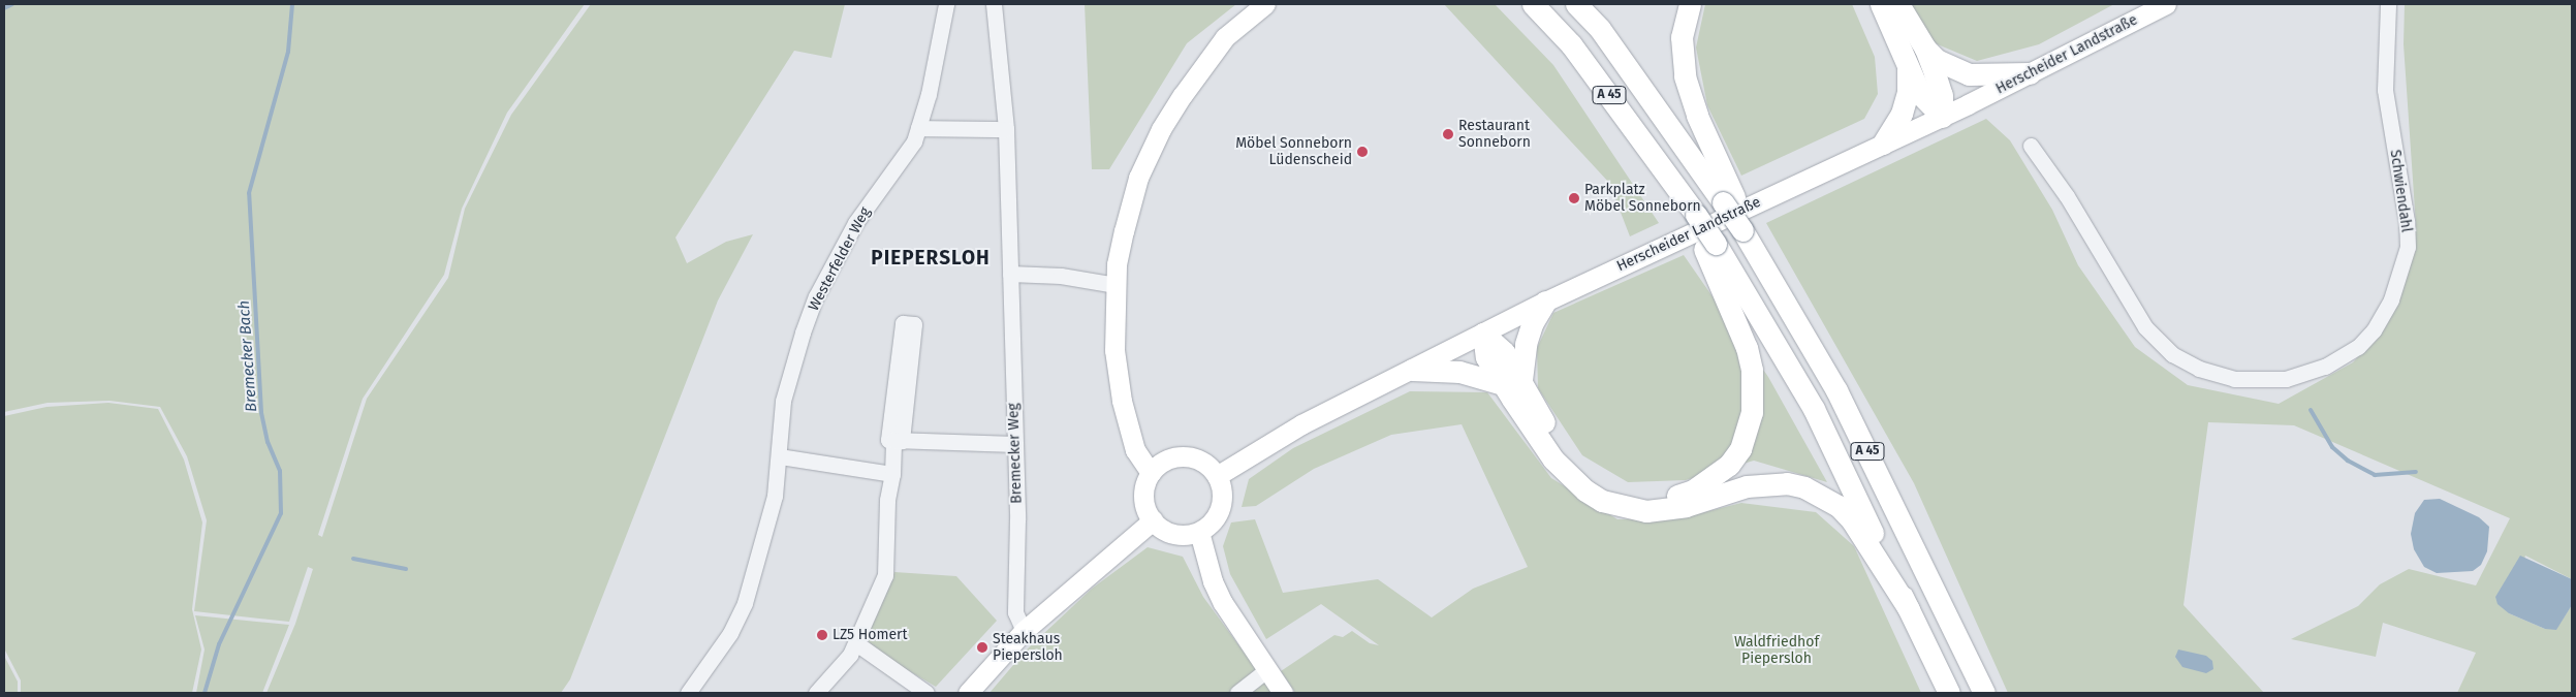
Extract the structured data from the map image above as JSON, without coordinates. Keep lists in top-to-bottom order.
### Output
{
  "streets": {
    "highway": ["A 45"],
    "main road": ["Herscheider Landstraße"],
    "street": ["Schwiendahl", "Westerfelder Weg", "Bremecker Weg"]
  },
  "districts": ["PIEPERSLOH"],
  "water": ["Bremecker Bach"],
  "parks": ["Waldfriedhof Piepersloh"],
  "places": [
    "Restaurant Sonneborn",
    "Möbel Sonneborn Lüdenscheid",
    "Parkplatz Möbel Sonneborn",
    "LZ5 Homert",
    "Steakhaus Piepersloh"
  ]
}
